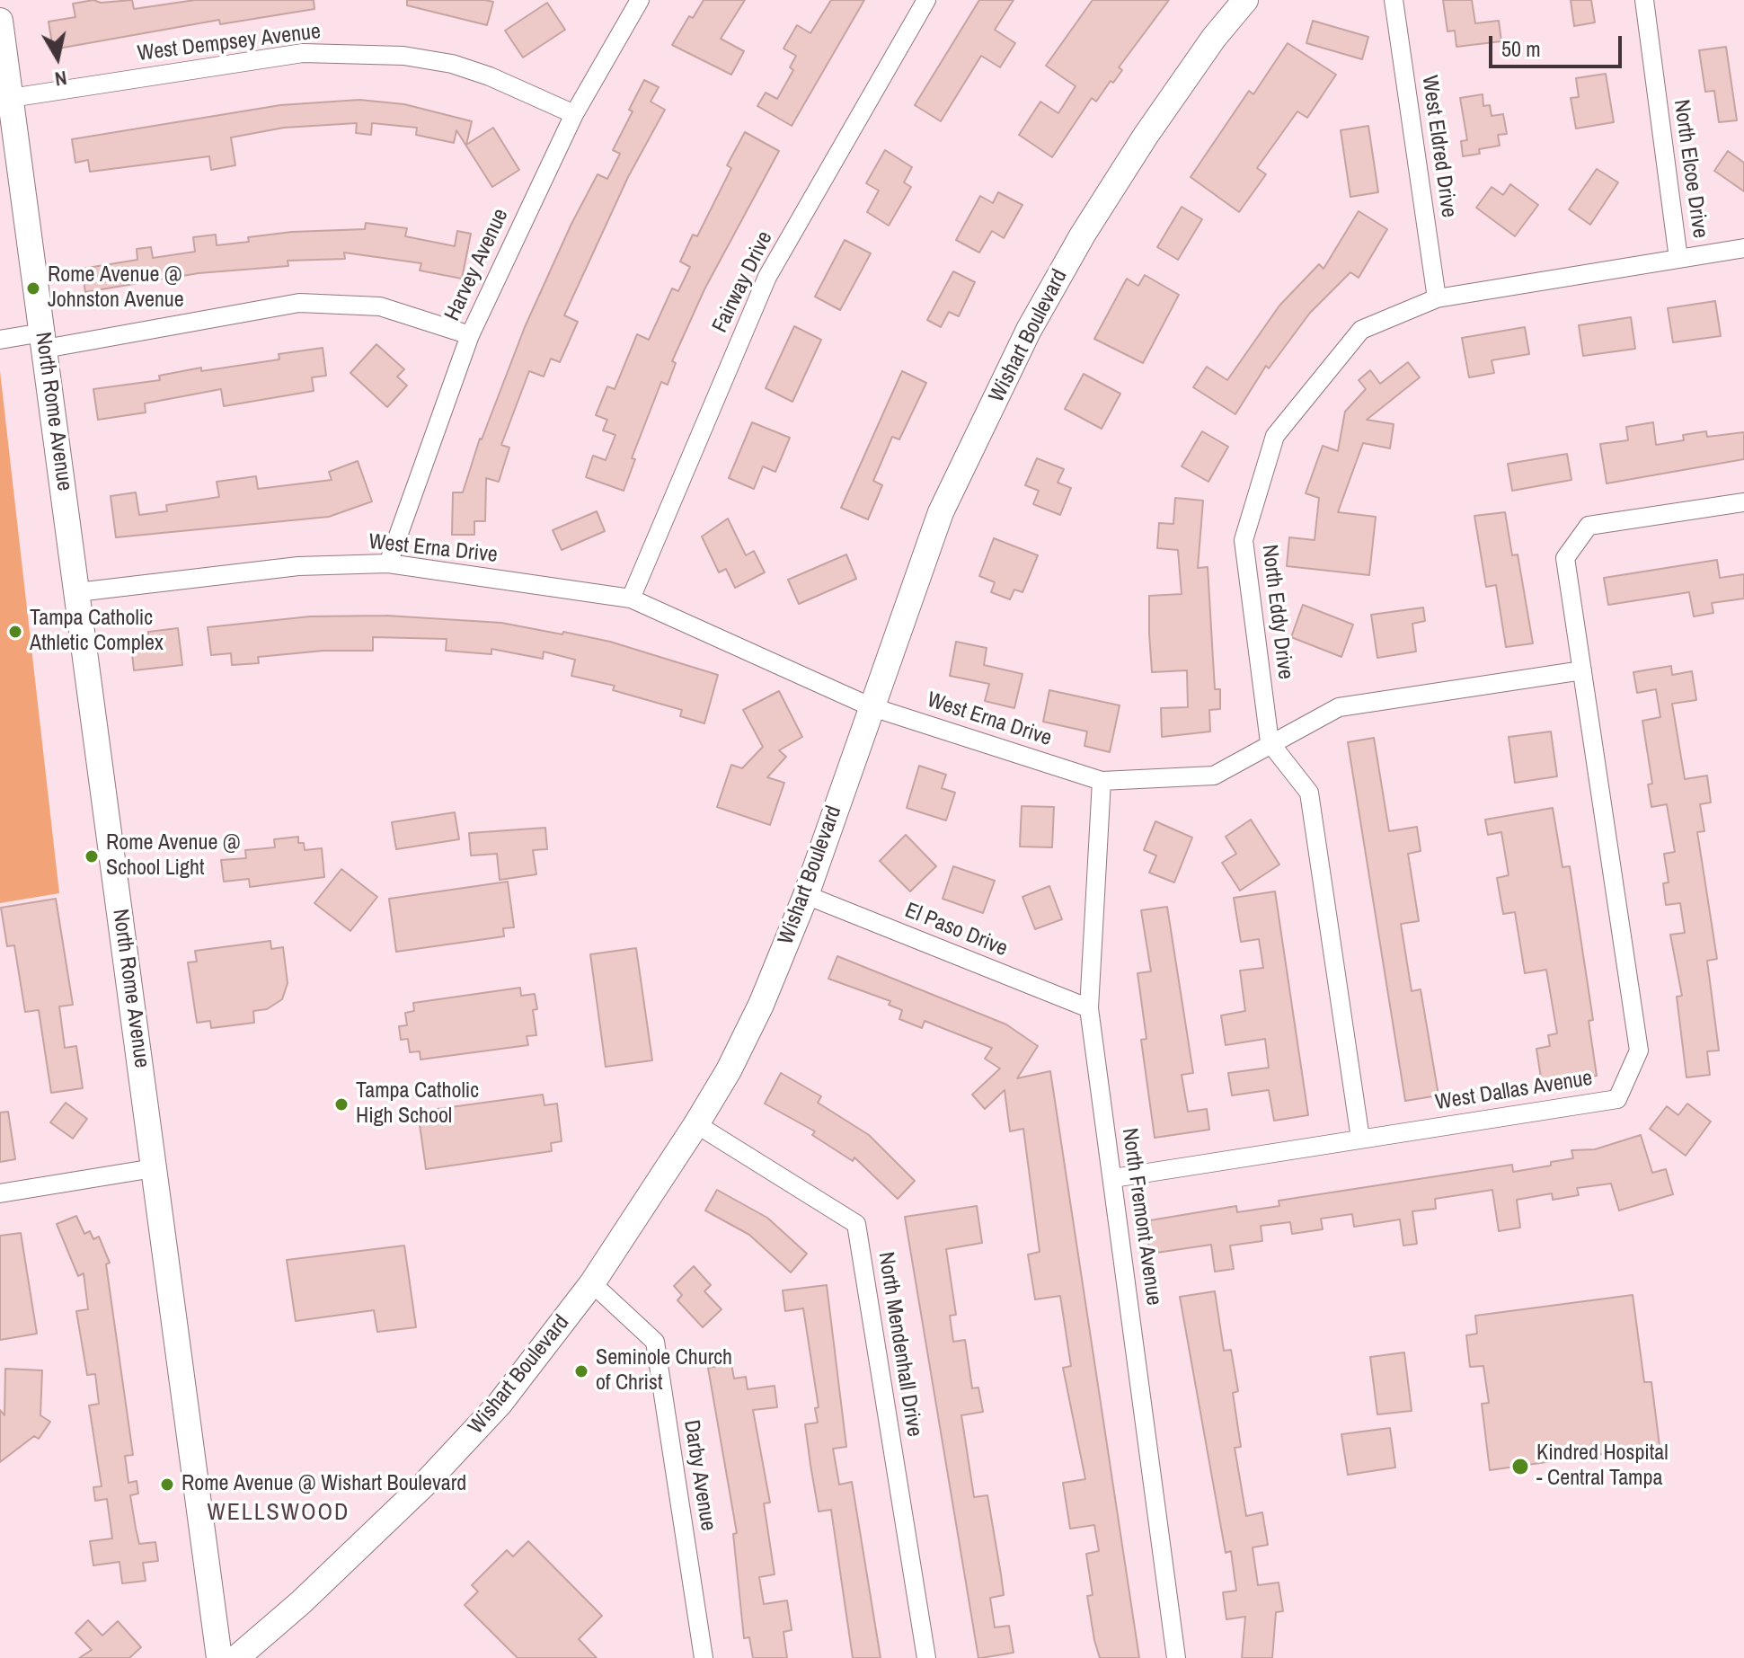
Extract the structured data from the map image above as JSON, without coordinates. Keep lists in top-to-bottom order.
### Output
{
  "streets": {
    "street": [
      "West Dempsey Avenue",
      "West Eldred Drive",
      "North Elcoe Drive",
      "Harvey Avenue",
      "Fairway Drive",
      "Wishart Boulevard",
      "North Rome Avenue",
      "West Erna Drive",
      "North Eddy Drive",
      "El Paso Drive",
      "West Dallas Avenue",
      "North Fremont Avenue",
      "North Mendenhall Drive",
      "Darby Avenue"
    ]
  },
  "crossings": [
    ["West Dempsey Avenue", "Harvey Avenue"],
    ["West Dempsey Avenue", "North Rome Avenue"],
    ["West Eldred Drive", "North Eddy Drive"],
    ["North Elcoe Drive", "North Eddy Drive"],
    ["Harvey Avenue", "West Erna Drive"],
    ["Fairway Drive", "West Erna Drive"],
    ["Wishart Boulevard", "West Erna Drive"],
    ["Wishart Boulevard", "El Paso Drive"],
    ["Wishart Boulevard", "North Mendenhall Drive"],
    ["Wishart Boulevard", "Darby Avenue"],
    ["North Rome Avenue", "West Erna Drive"],
    ["West Erna Drive", "North Eddy Drive"],
    ["West Erna Drive", "West Dallas Avenue"],
    ["West Erna Drive", "North Fremont Avenue"],
    ["El Paso Drive", "North Fremont Avenue"],
    ["West Dallas Avenue", "North Fremont Avenue"]
  ],
  "districts": ["WELLSWOOD"],
  "places": [
    "Rome Avenue @ Johnston Avenue",
    "Tampa Catholic Athletic Complex",
    "Rome Avenue @ School Light",
    "Tampa Catholic High School",
    "Seminole Church of Christ",
    "Kindred Hospital - Central Tampa",
    "Rome Avenue @ Wishart Boulevard"
  ],
  "scale_bar": "50 m",
  "north": "bottom"
}
